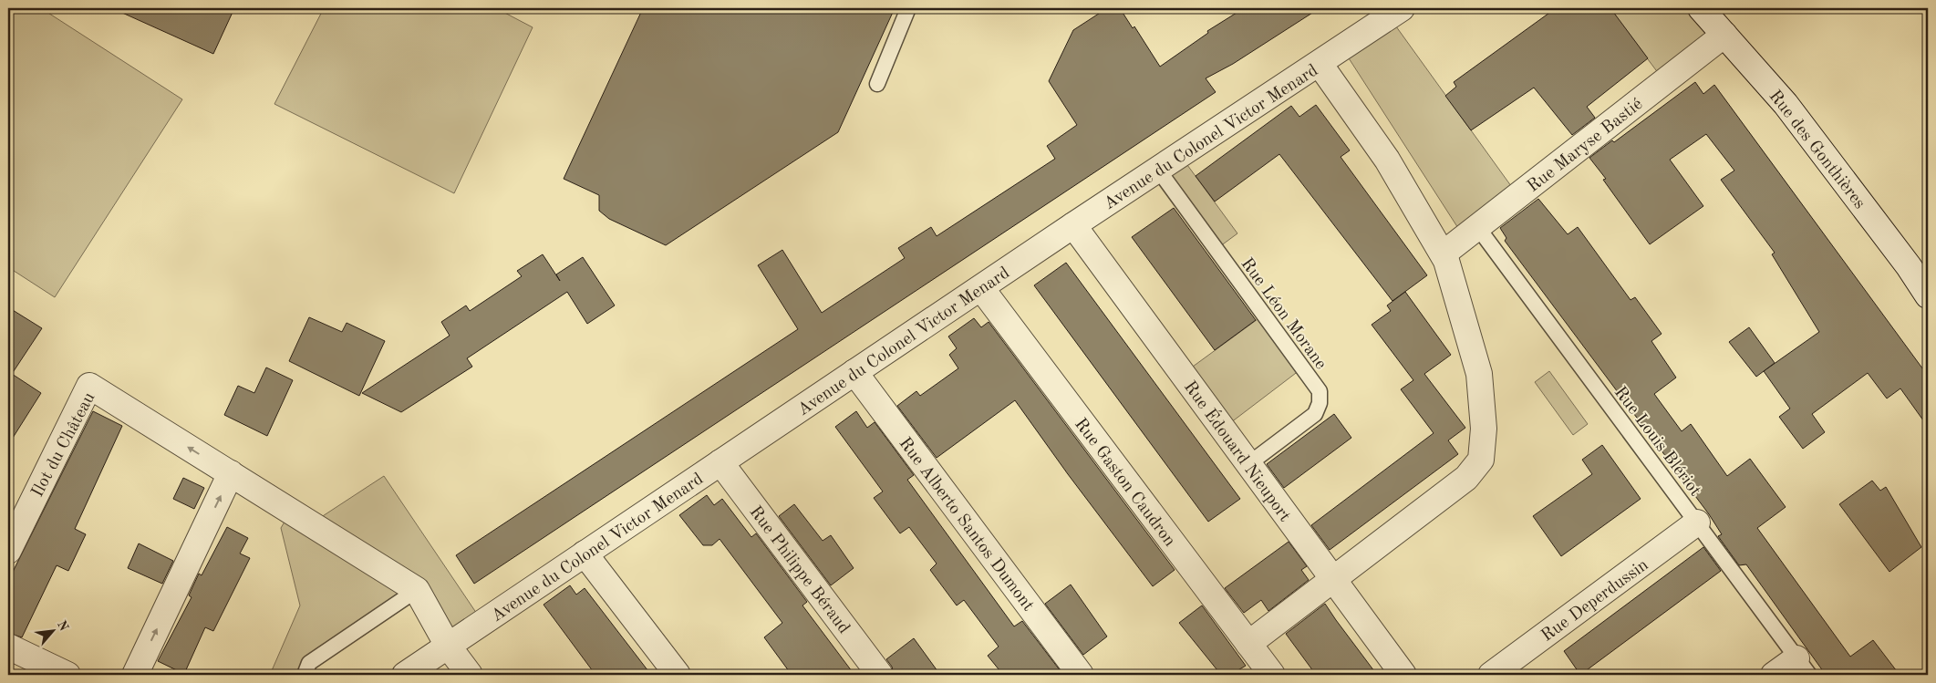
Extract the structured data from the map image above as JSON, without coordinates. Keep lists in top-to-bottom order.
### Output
{
  "streets": {
    "street": [
      "Avenue du Colonel Victor Menard",
      "Rue Maryse Bastié",
      "Rue des Gonthières",
      "Ilot du Château",
      "Rue Édouard Nieuport",
      "Rue Gaston Caudron",
      "Rue Alberto Santos Dumont",
      "Rue Philippe Béraud",
      "Rue Deperdussin"
    ],
    "lane": ["Rue Léon Morane", "Rue Louis Blériot"]
  },
  "crossings": [
    ["Avenue du Colonel Victor Menard", "Rue Léon Morane"],
    ["Avenue du Colonel Victor Menard", "Rue Édouard Nieuport"],
    ["Avenue du Colonel Victor Menard", "Rue Gaston Caudron"],
    ["Avenue du Colonel Victor Menard", "Rue Alberto Santos Dumont"],
    ["Avenue du Colonel Victor Menard", "Rue Philippe Béraud"],
    ["Rue Maryse Bastié", "Rue des Gonthières"],
    ["Rue Maryse Bastié", "Rue Louis Blériot"],
    ["Rue Léon Morane", "Rue Édouard Nieuport"],
    ["Rue Louis Blériot", "Rue Deperdussin"]
  ],
  "north": "top right"
}
